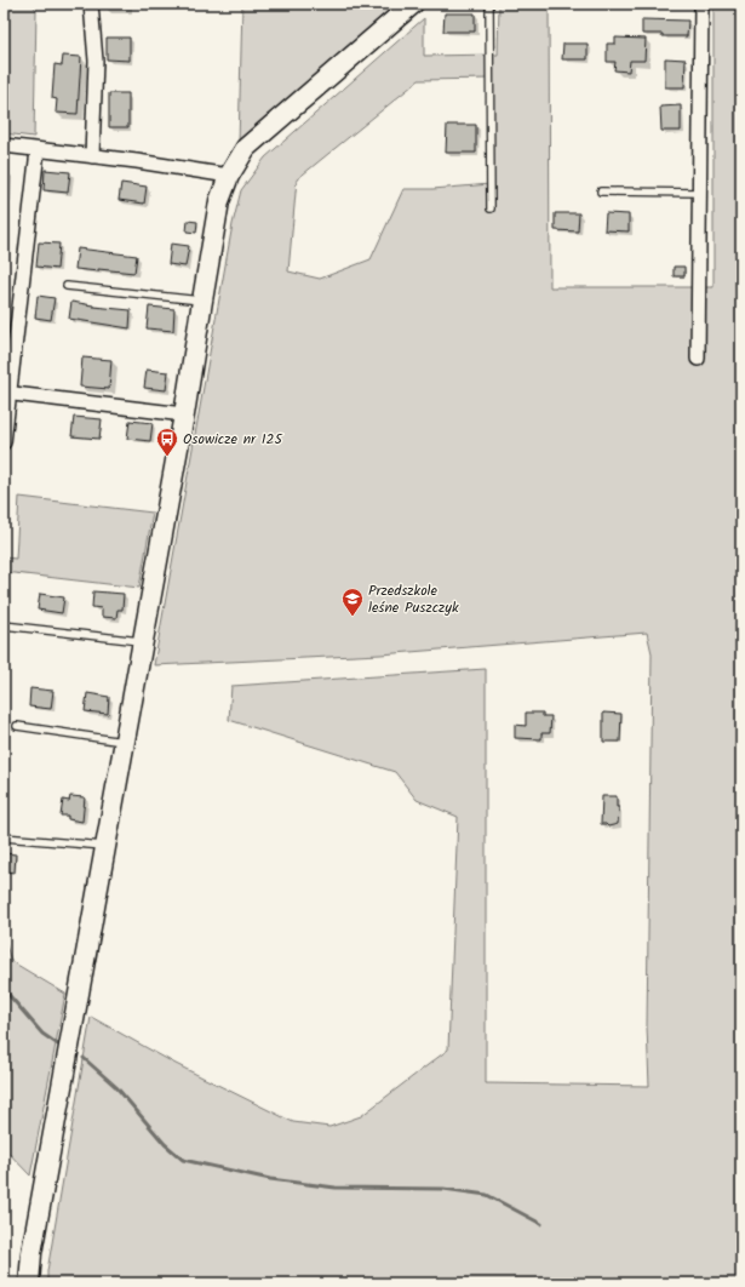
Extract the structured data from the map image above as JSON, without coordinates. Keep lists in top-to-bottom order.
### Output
{
  "places": {
    "bus stop": ["Osowicze nr 125"],
    "school or university": ["Przedszkole leśne Puszczyk"]
  }
}
